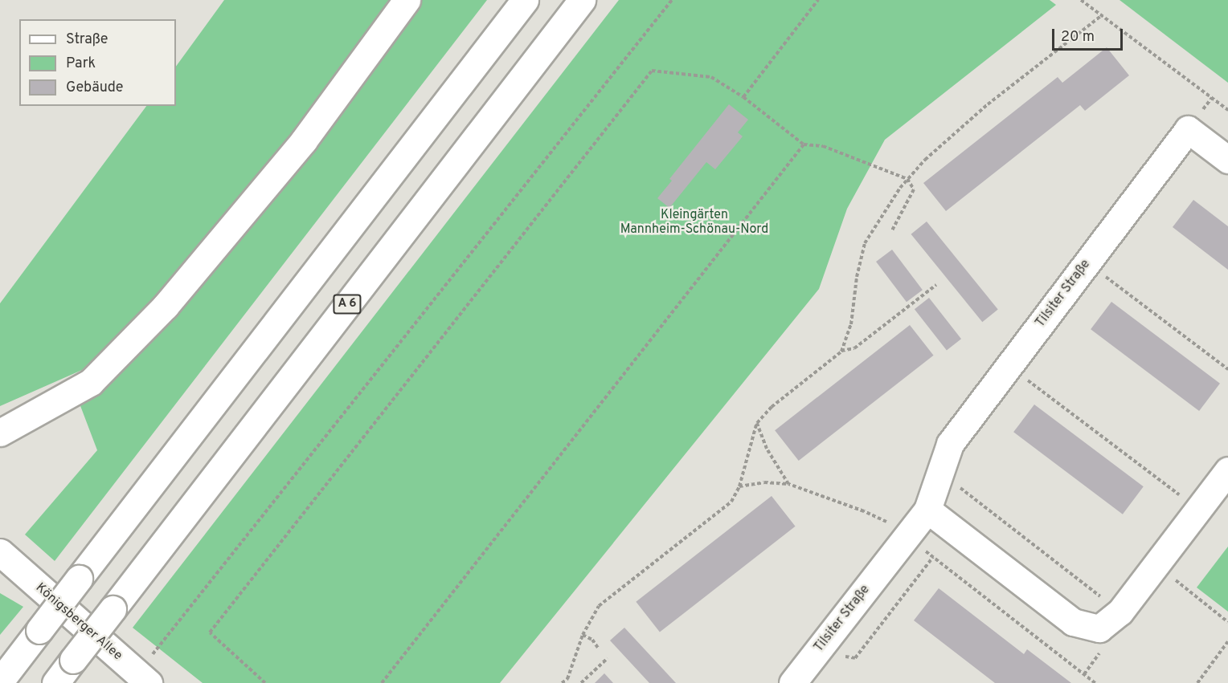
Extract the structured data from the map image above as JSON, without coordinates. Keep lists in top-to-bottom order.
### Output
{
  "streets": {
    "main road": ["Tilsiter Straße", "A 6", "Königsberger Allee"]
  },
  "parks": ["Kleingärten Mannheim-Schönau-Nord"],
  "legend": ["Straße", "Park", "Gebäude"],
  "scale_bar": "20 m"
}
